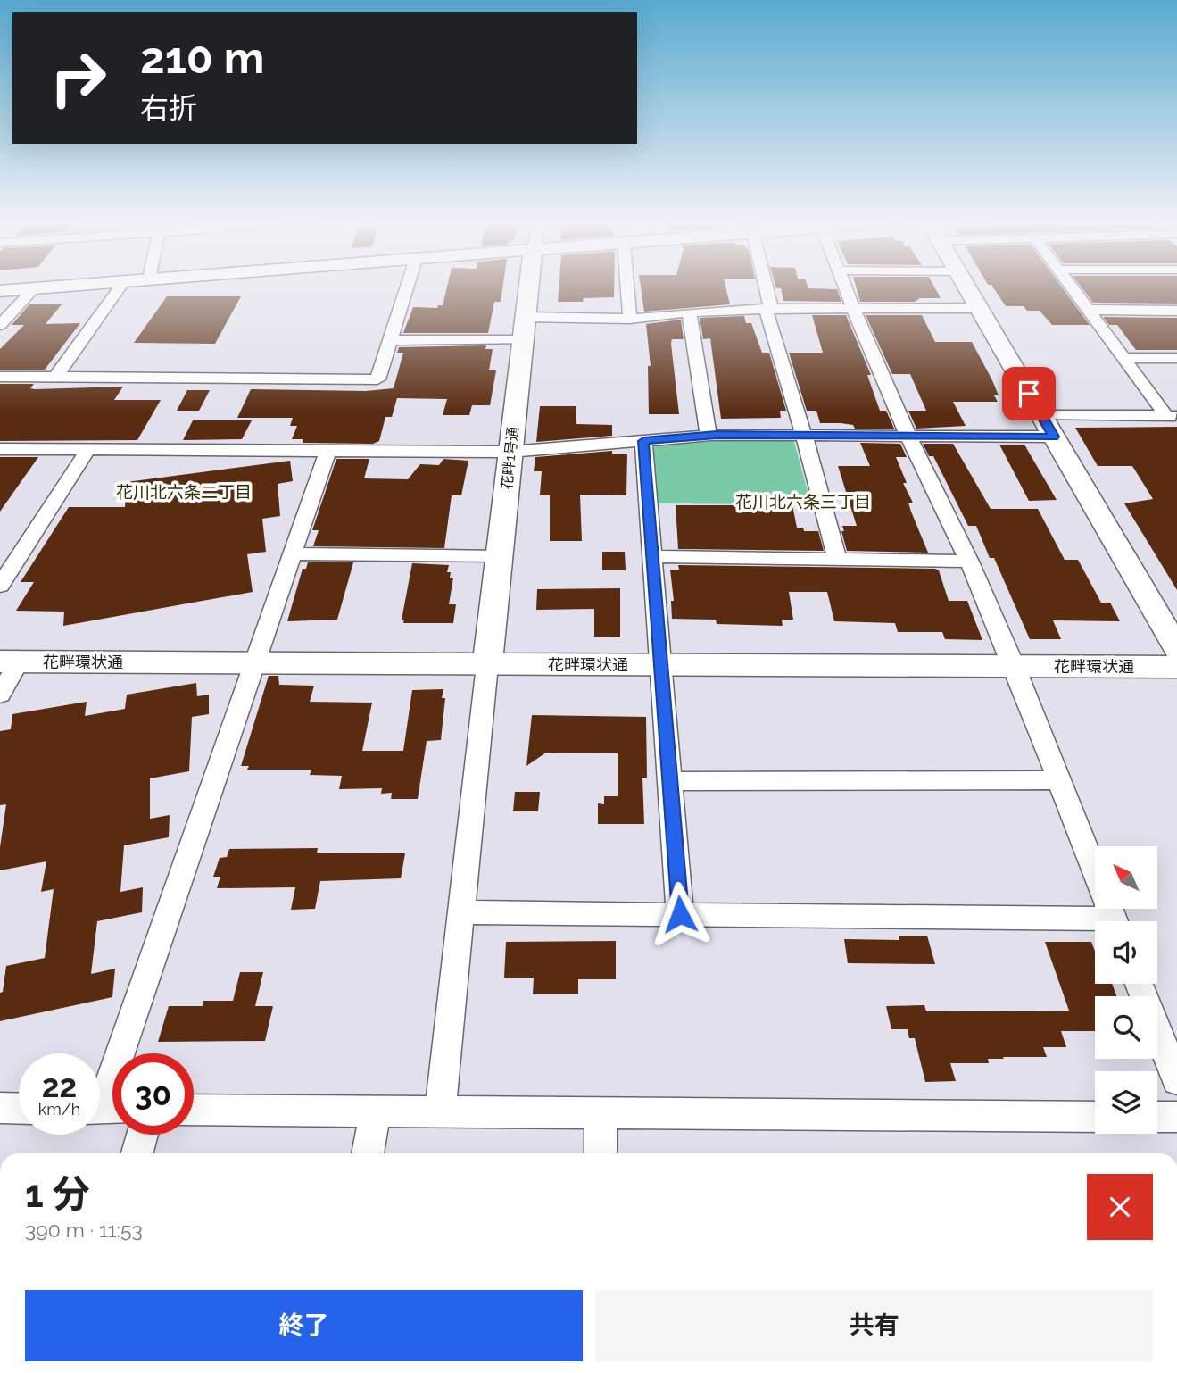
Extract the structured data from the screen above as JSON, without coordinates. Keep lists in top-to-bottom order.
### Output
{
  "streets": {
    "street": ["花畔1号通", "花畔環状通"]
  },
  "crossings": [
    ["花畔1号通", "花畔環状通"]
  ],
  "districts": ["花川北六条二丁目", "花川北六条三丁目"],
  "north": "top left",
  "page": {
    "turn": ["210 m", "右折"],
    "speed": "22 km/h",
    "limit": "30",
    "heading": ["1 分", "390 m · 11:53"],
    "buttons": ["終了", "共有"]
  }
}
